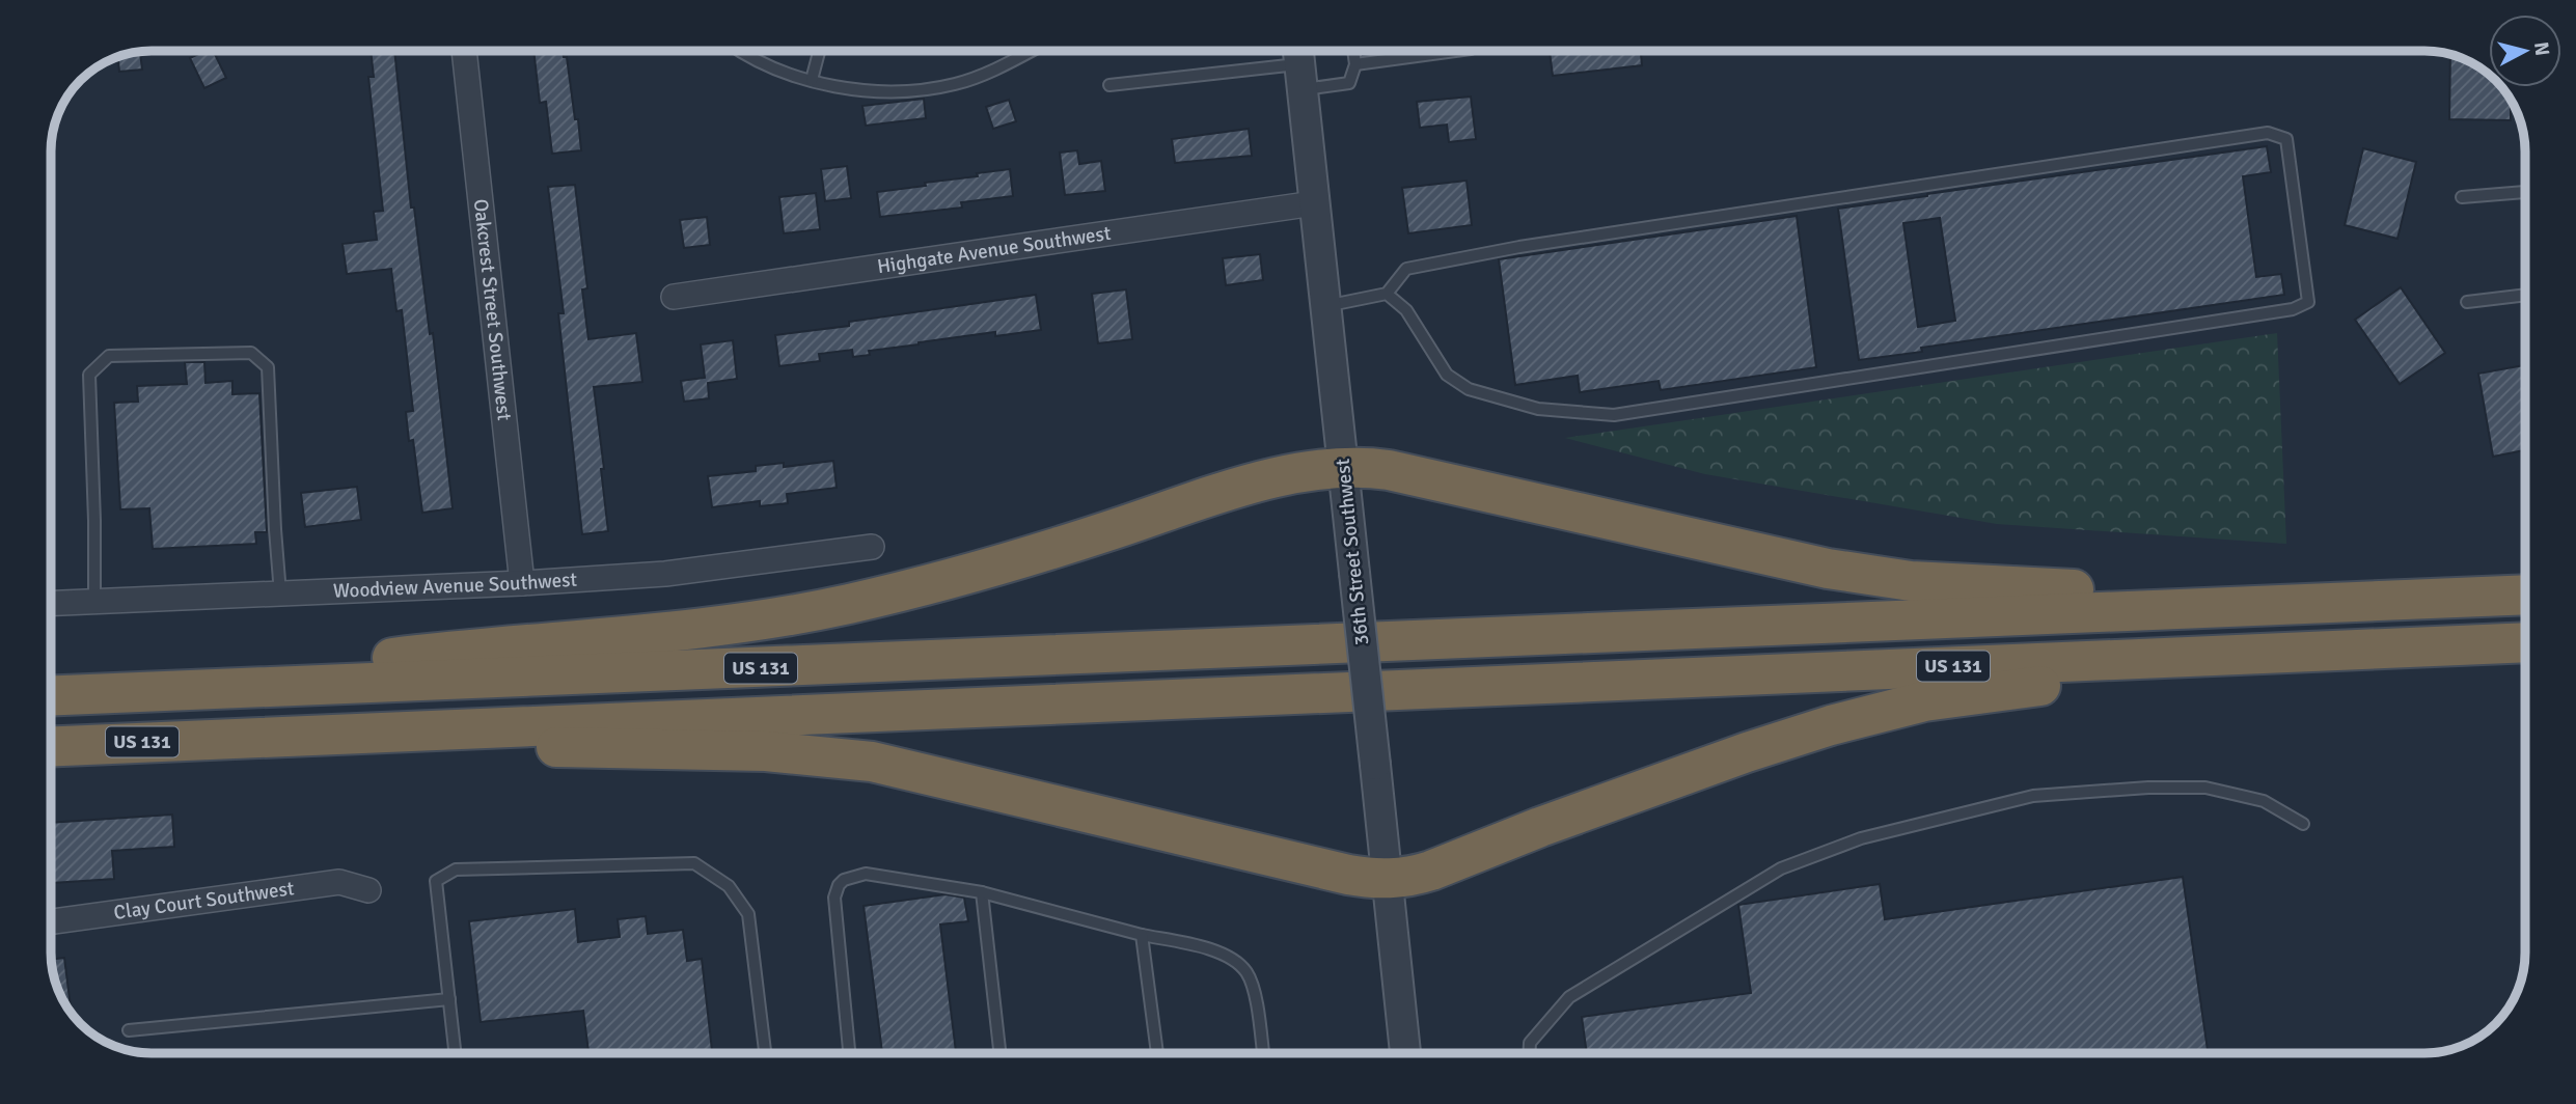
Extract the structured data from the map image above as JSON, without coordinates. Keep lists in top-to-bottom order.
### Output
{
  "streets": {
    "highway": ["US 131"],
    "street": [
      "Highgate Avenue Southwest",
      "Oakcrest Street Southwest",
      "36th Street Southwest",
      "Woodview Avenue Southwest",
      "Clay Court Southwest"
    ]
  },
  "crossings": [
    ["Highgate Avenue Southwest", "36th Street Southwest"],
    ["Oakcrest Street Southwest", "Woodview Avenue Southwest"]
  ],
  "north": "right"
}
